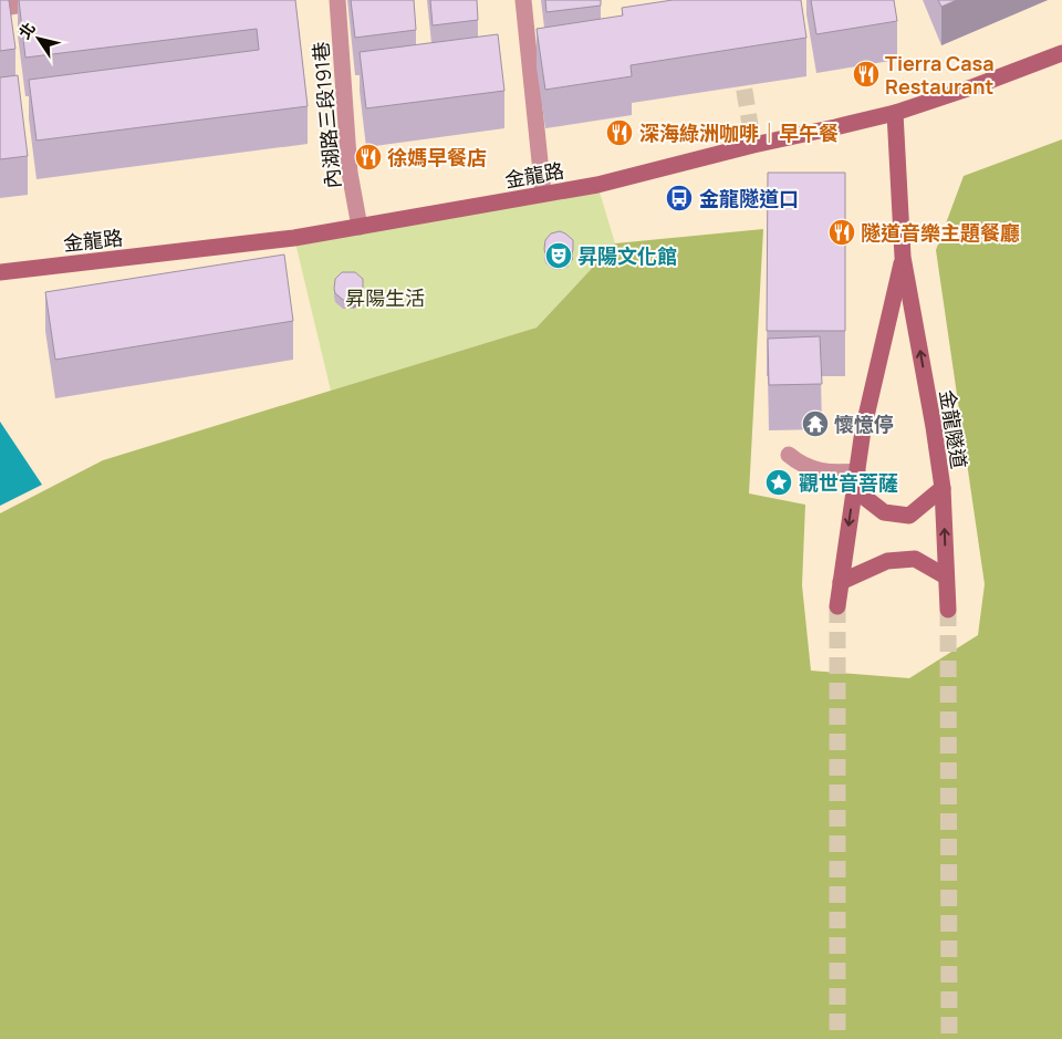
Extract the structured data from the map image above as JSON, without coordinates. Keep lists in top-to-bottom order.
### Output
{
  "streets": {
    "street": ["內湖路三段191巷", "金龍路", "金龍隧道"]
  },
  "crossings": [
    ["內湖路三段191巷", "金龍路"],
    ["金龍路", "金龍隧道"]
  ],
  "parks": ["昇陽生活"],
  "places": {
    "restaurant": [
      "Tierra Casa Restaurant",
      "深海綠洲咖啡｜早午餐",
      "徐媽早餐店",
      "隧道音樂主題餐廳"
    ],
    "bus stop": ["金龍隧道口"],
    "theatre": ["昇陽文化館"],
    "temple": ["懷憶停"],
    "place": ["觀世音菩薩"]
  },
  "north": "top left"
}
